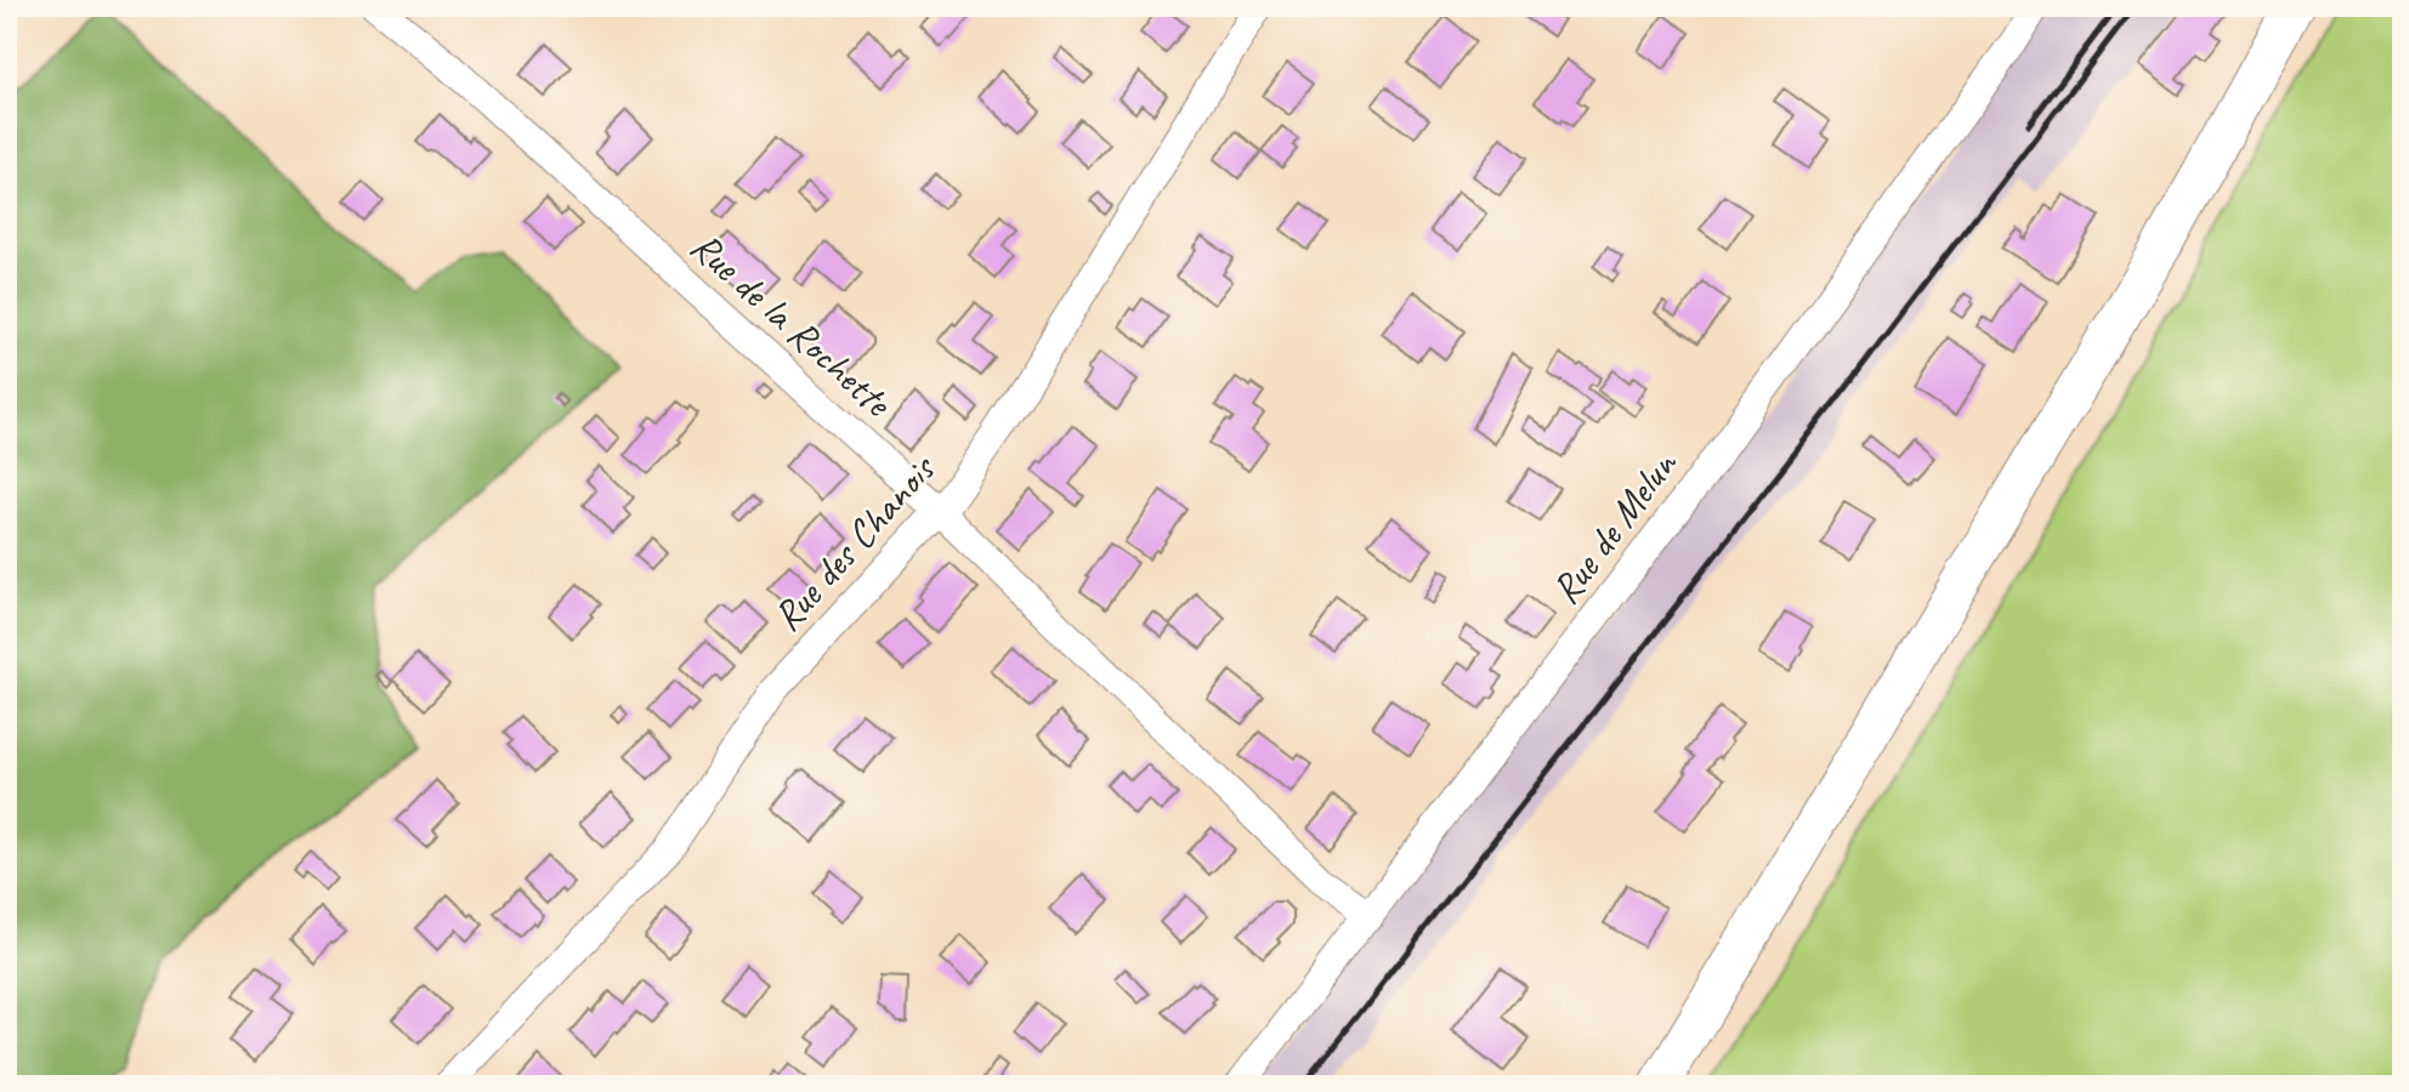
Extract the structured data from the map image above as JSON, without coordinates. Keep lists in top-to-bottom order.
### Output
{
  "streets": {
    "street": ["Rue de la Rochette", "Rue de Melun", "Rue des Chanois"]
  },
  "crossings": [
    ["Rue de la Rochette", "Rue de Melun"],
    ["Rue de la Rochette", "Rue des Chanois"]
  ]
}
